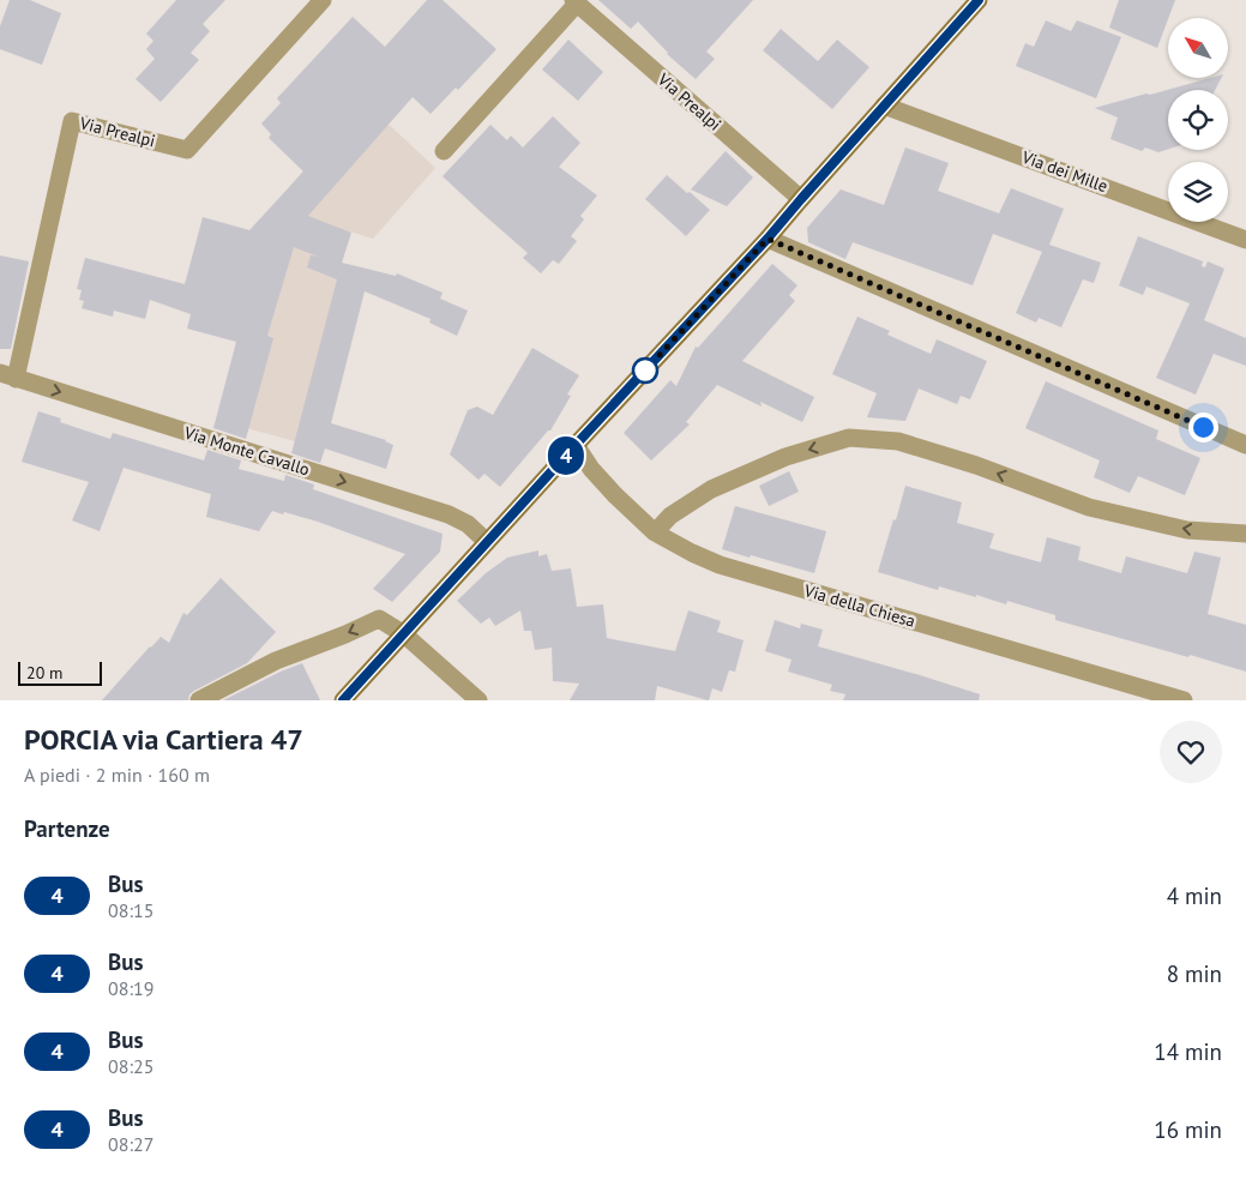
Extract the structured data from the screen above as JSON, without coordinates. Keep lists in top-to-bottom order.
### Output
{
  "streets": {
    "street": [
      "Via Prealpi",
      "Via dei Mille",
      "Via Monte Cavallo",
      "Via della Chiesa"
    ]
  },
  "crossings": [
    ["Via Prealpi", "Via Monte Cavallo"]
  ],
  "one_way": ["Via Monte Cavallo"],
  "lines": ["bus line 4"],
  "scale_bar": "20 m",
  "north": "top left",
  "page": {
    "on_map": "4",
    "scale": "20 m",
    "heading": [
      ["PORCIA via Cartiera 47", "A piedi · 2 min · 160 m"],
      "Partenze"
    ],
    "list": [
      {
        "mark": "4",
        "name": "Bus",
        "note": "08:15",
        "value": "4 min"
      },
      {
        "mark": "4",
        "name": "Bus",
        "note": "08:19",
        "value": "8 min"
      },
      {
        "mark": "4",
        "name": "Bus",
        "note": "08:25",
        "value": "14 min"
      },
      {
        "mark": "4",
        "name": "Bus",
        "note": "08:27",
        "value": "16 min"
      }
    ]
  }
}
